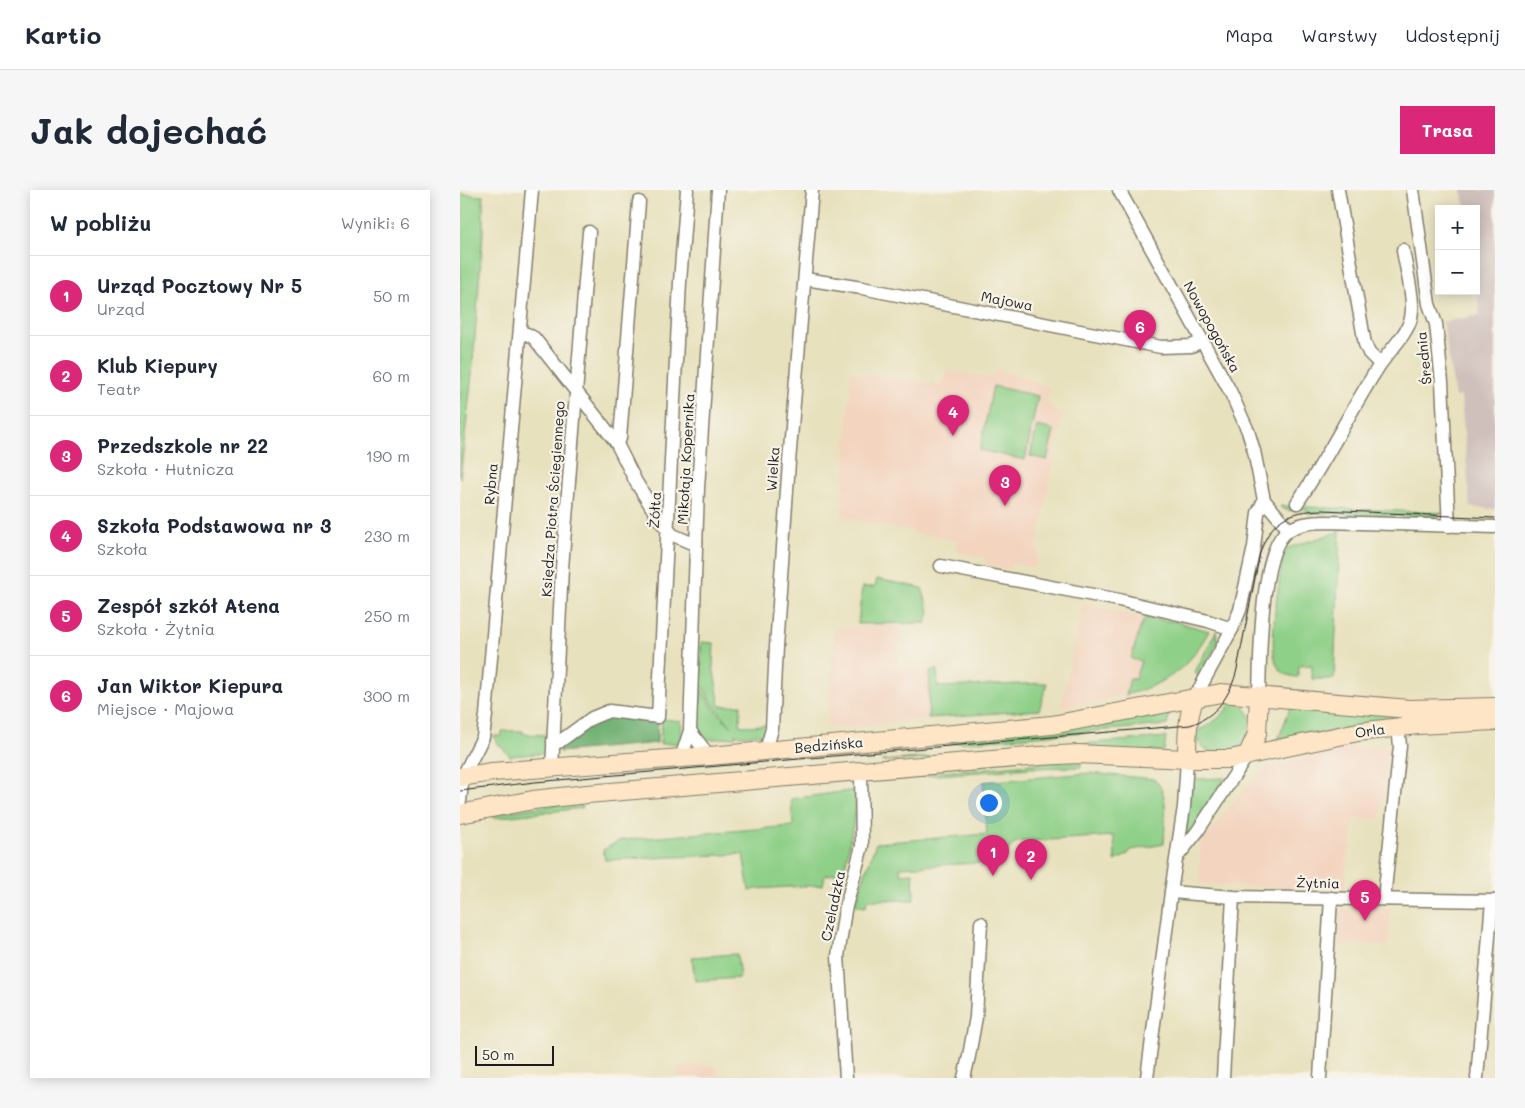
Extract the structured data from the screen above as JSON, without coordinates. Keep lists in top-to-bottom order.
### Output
{
  "streets": {
    "street": [
      "Majowa",
      "Nowopogońska",
      "Średnia",
      "Mikołaja Kopernika",
      "Wielka",
      "Rybna",
      "Księdza Piotra Ściegiennego",
      "Żółta",
      "Orla",
      "Będzińska",
      "Żytnia",
      "Czeladzka"
    ]
  },
  "crossings": [
    ["Majowa", "Nowopogońska"],
    ["Majowa", "Wielka"],
    ["Mikołaja Kopernika", "Będzińska"],
    ["Wielka", "Będzińska"],
    ["Rybna", "Będzińska"],
    ["Księdza Piotra Ściegiennego", "Żółta"],
    ["Księdza Piotra Ściegiennego", "Będzińska"],
    ["Orla", "Będzińska"],
    ["Będzińska", "Czeladzka"]
  ],
  "scale_bar": "50 m",
  "page": {
    "header": "Kartio",
    "nav": ["Mapa", "Warstwy", "Udostępnij"],
    "buttons": "Trasa",
    "title": "Jak dojechać",
    "heading": ["W pobliżu", "Wyniki: 6"],
    "map_buttons": ["+", "−"],
    "list": [
      {
        "mark": "1",
        "name": "Urząd Pocztowy Nr 5",
        "note": "Urząd",
        "value": "50 m"
      },
      {
        "mark": "2",
        "name": "Klub Kiepury",
        "note": "Teatr",
        "value": "60 m"
      },
      {
        "mark": "3",
        "name": "Przedszkole nr 22",
        "note": "Szkoła · Hutnicza",
        "value": "190 m"
      },
      {
        "mark": "4",
        "name": "Szkoła Podstawowa nr 3",
        "note": "Szkoła",
        "value": "230 m"
      },
      {
        "mark": "5",
        "name": "Zespół szkół Atena",
        "note": "Szkoła · Żytnia",
        "value": "250 m"
      },
      {
        "mark": "6",
        "name": "Jan Wiktor Kiepura",
        "note": "Miejsce · Majowa",
        "value": "300 m"
      }
    ],
    "pins": [
      "6",
      "4",
      "3",
      "1",
      "2",
      "5"
    ],
    "scale": "50 m"
  }
}
